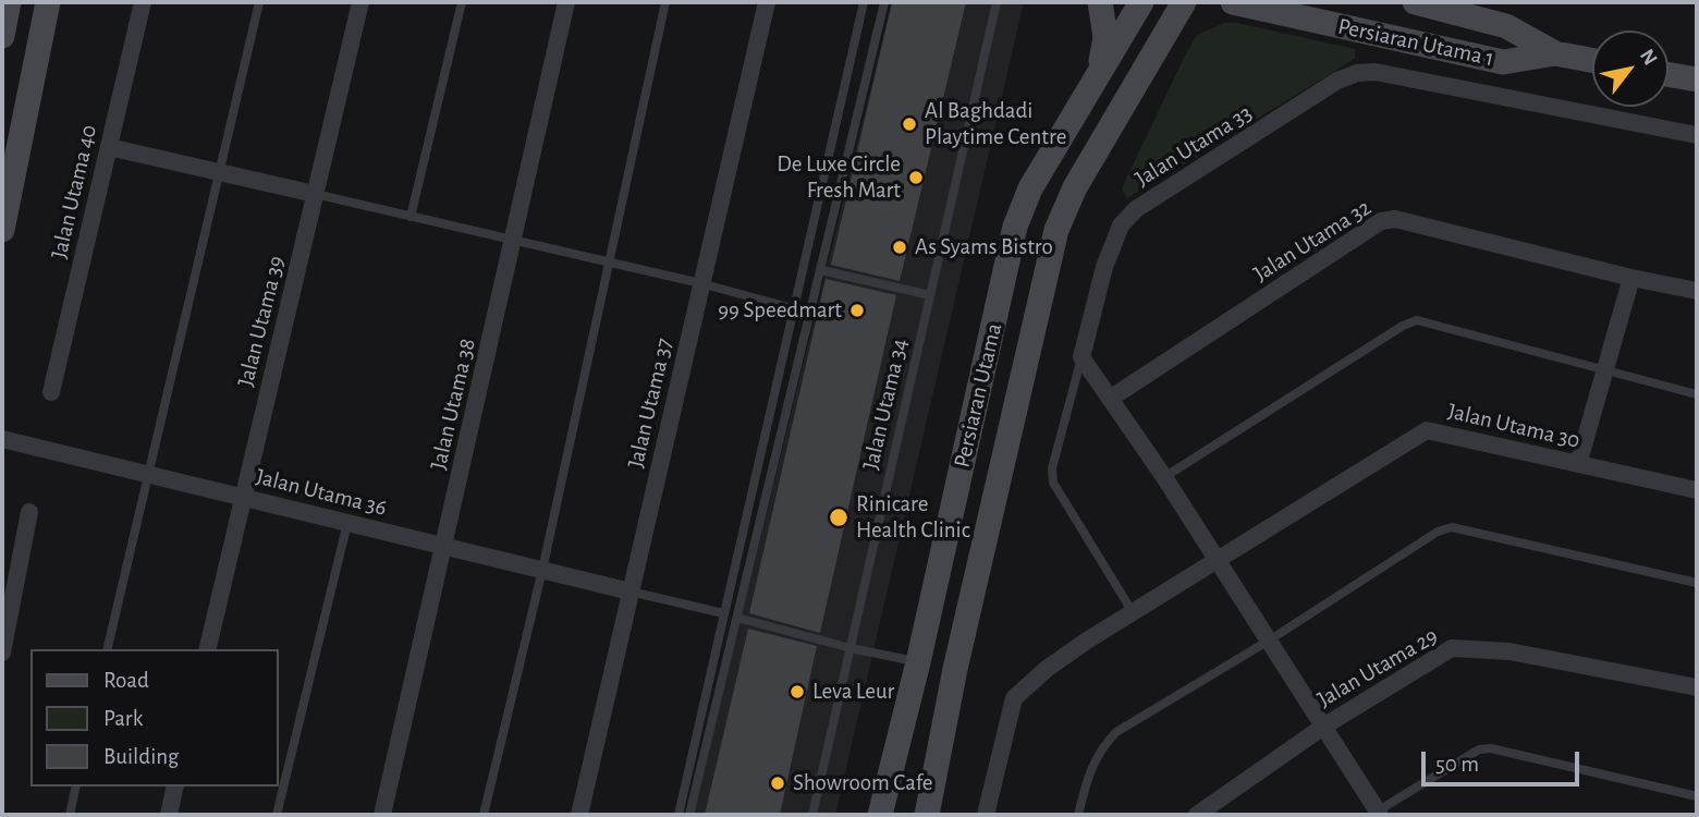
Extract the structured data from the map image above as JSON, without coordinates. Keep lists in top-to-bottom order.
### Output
{
  "streets": {
    "street": [
      "Persiaran Utama 1",
      "Jalan Utama 33",
      "Jalan Utama 40",
      "Jalan Utama 32",
      "Jalan Utama 39",
      "Persiaran Utama",
      "Jalan Utama 37",
      "Jalan Utama 38",
      "Jalan Utama 30",
      "Jalan Utama 36",
      "Jalan Utama 29"
    ],
    "lane": ["Jalan Utama 34"]
  },
  "crossings": [
    ["Jalan Utama 33", "Jalan Utama 30"],
    ["Jalan Utama 39", "Jalan Utama 36"],
    ["Jalan Utama 37", "Jalan Utama 36"],
    ["Jalan Utama 38", "Jalan Utama 36"]
  ],
  "places": [
    "Al Baghdadi Playtime Centre",
    "De Luxe Circle Fresh Mart",
    "As Syams Bistro",
    "99 Speedmart",
    "Rinicare Health Clinic",
    "Leva Leur",
    "Showroom Cafe"
  ],
  "legend": ["Road", "Park", "Building"],
  "scale_bar": "50 m",
  "north": "top right"
}
